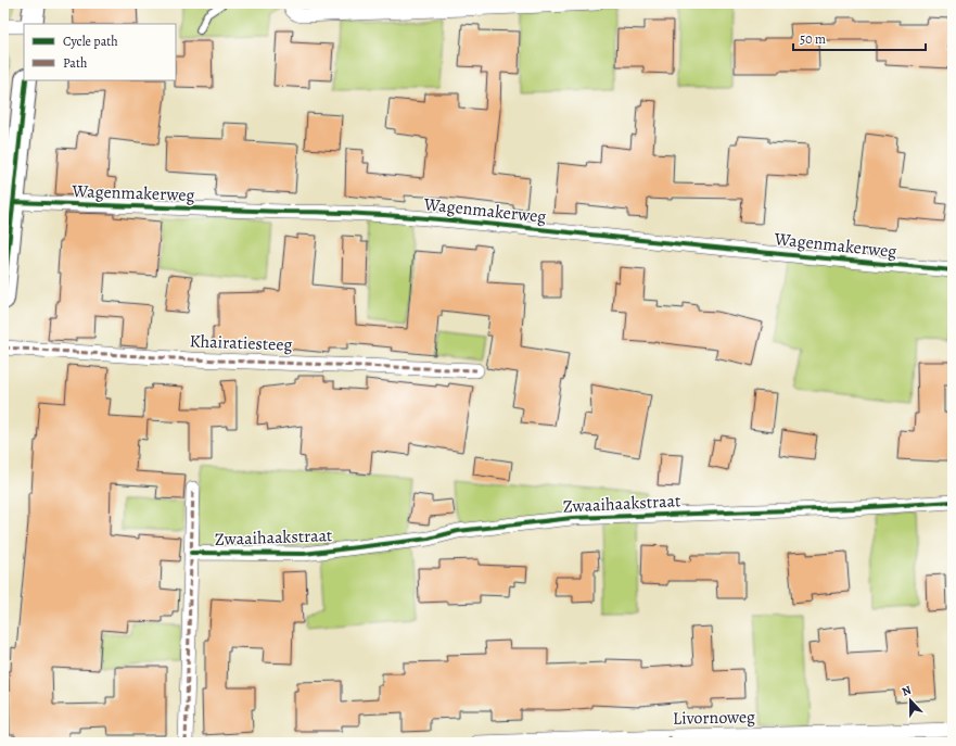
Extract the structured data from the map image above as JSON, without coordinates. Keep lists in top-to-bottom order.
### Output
{
  "streets": {
    "street": [
      "Wagenmakerweg",
      "Khairatiesteeg",
      "Zwaaihaakstraat",
      "Livornoweg"
    ]
  },
  "legend": ["Cycle path", "Path"],
  "scale_bar": "50 m",
  "north": "top"
}
